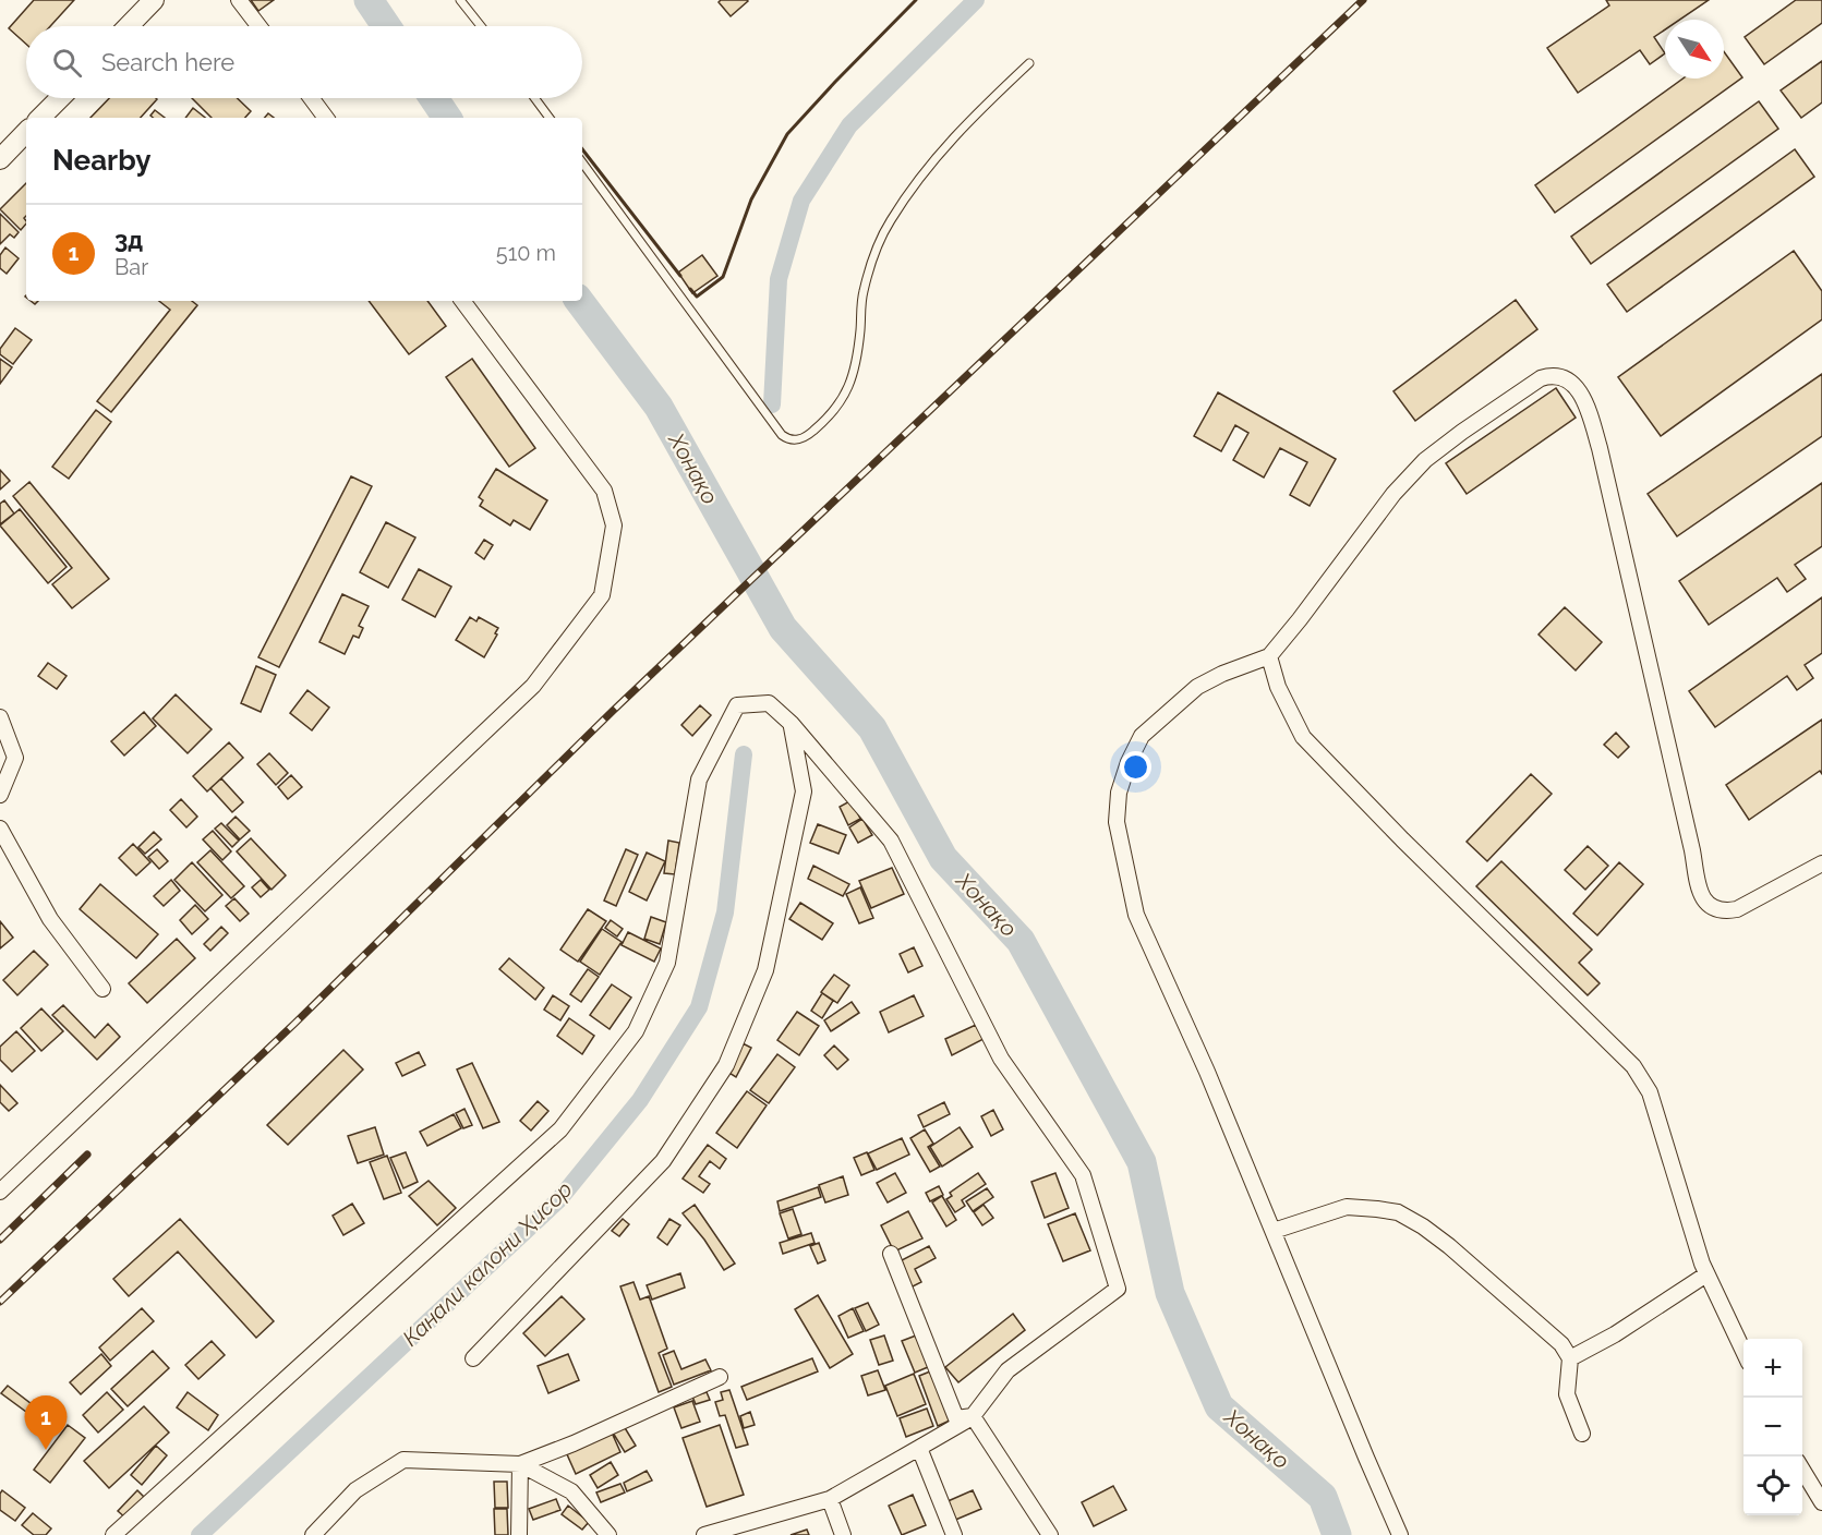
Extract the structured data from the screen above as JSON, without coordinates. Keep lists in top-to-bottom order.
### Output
{
  "water": ["Хонақо", "Канали калони Ҳисор"],
  "north": "bottom right",
  "page": {
    "search": "Search here",
    "heading": "Nearby",
    "list": [
      {
        "mark": "1",
        "name": "3д",
        "note": "Bar",
        "value": "510 m"
      }
    ],
    "map_buttons": ["+", "−"],
    "pins": "1"
  }
}
